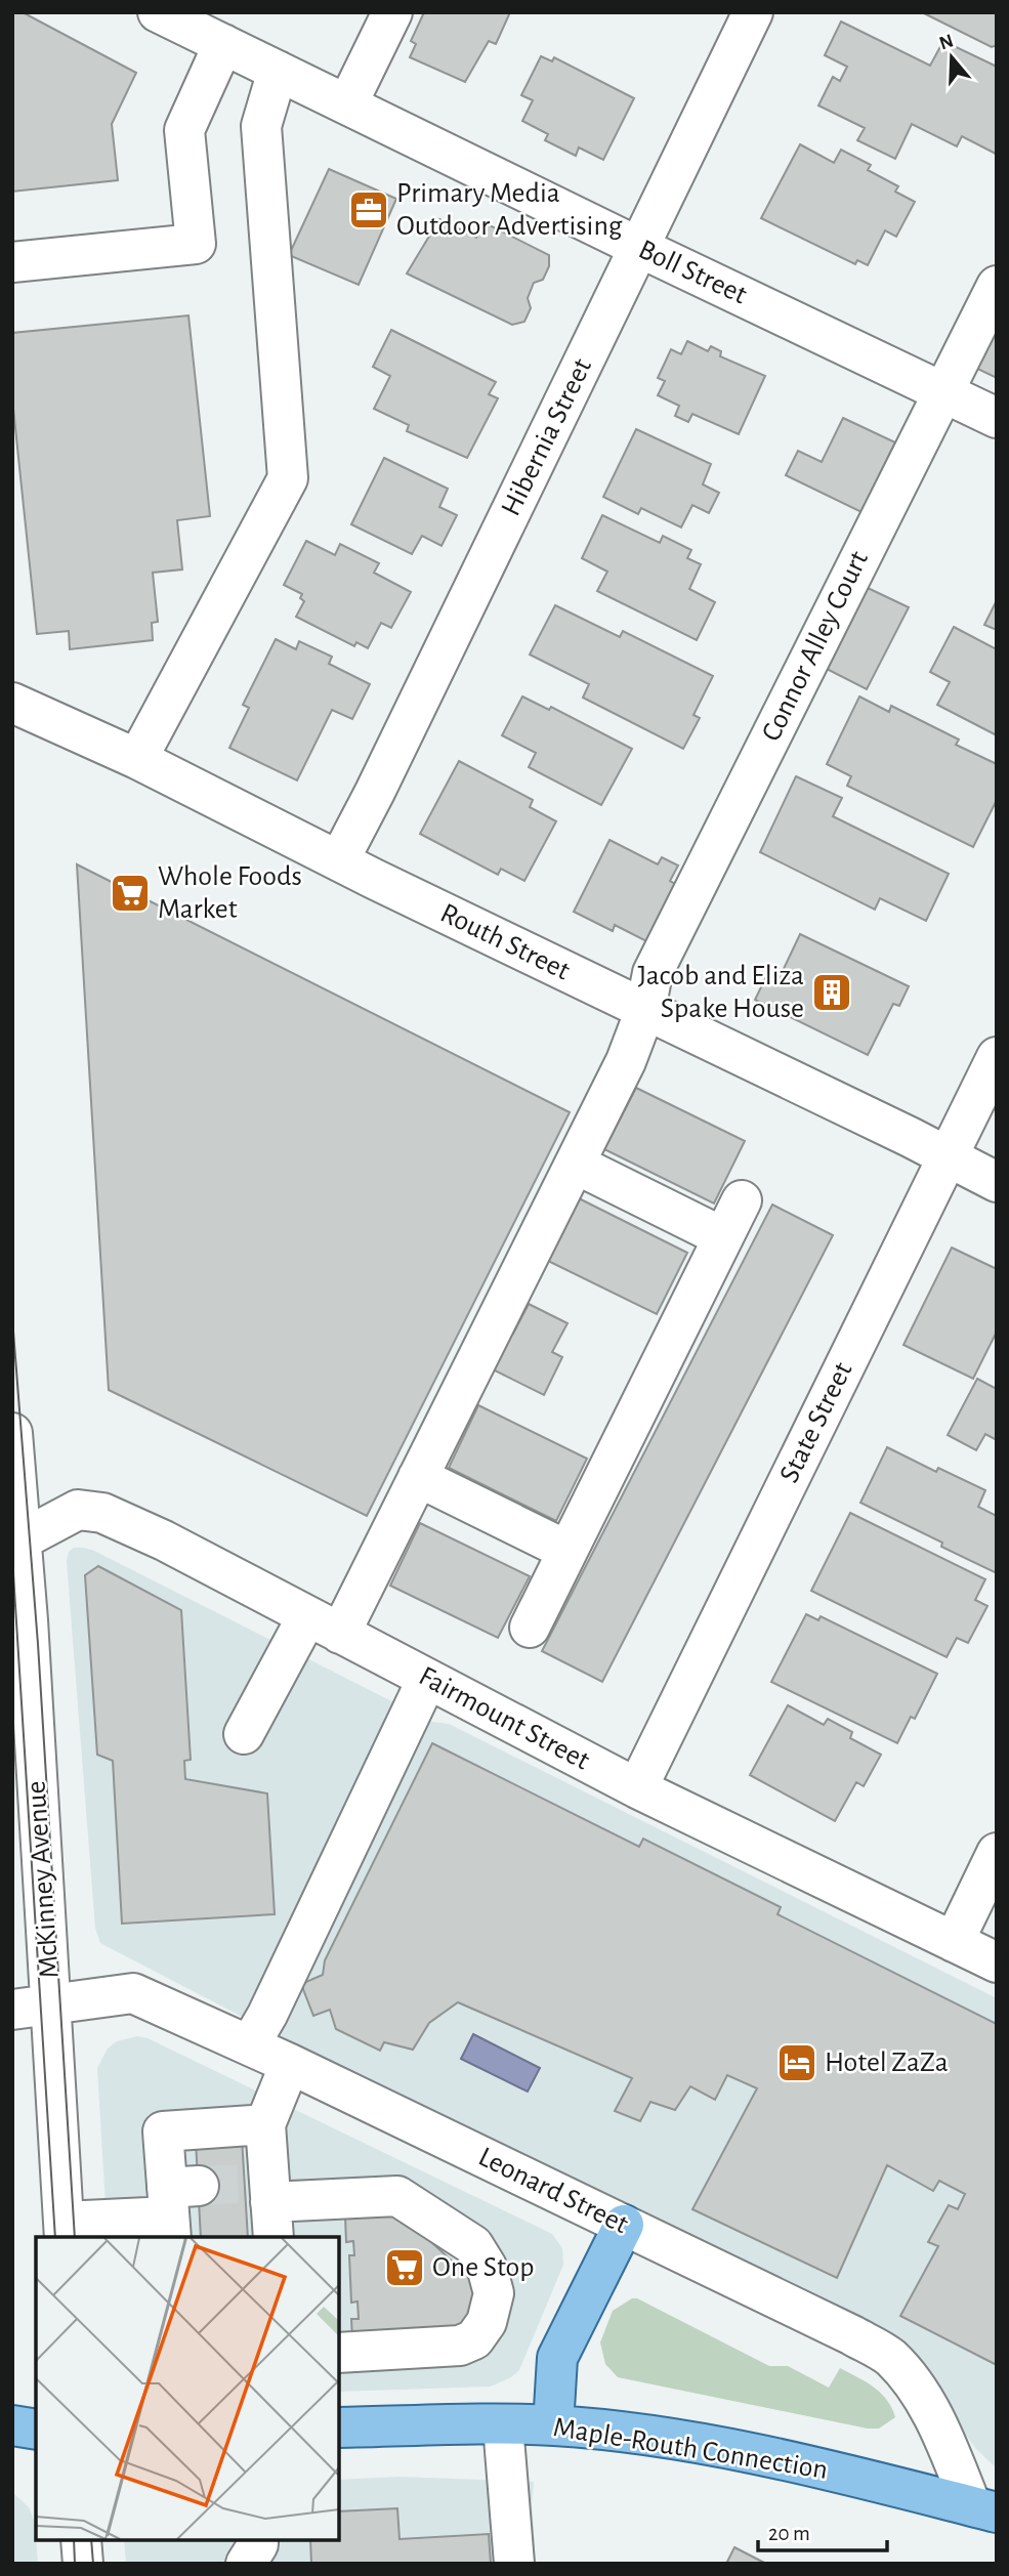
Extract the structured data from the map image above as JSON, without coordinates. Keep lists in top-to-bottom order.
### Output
{
  "streets": {
    "main road": ["Maple-Routh Connection"],
    "street": [
      "Boll Street",
      "Hibernia Street",
      "Connor Alley Court",
      "Routh Street",
      "State Street",
      "Fairmount Street",
      "McKinney Avenue",
      "Leonard Street"
    ]
  },
  "crossings": [
    ["Boll Street", "Hibernia Street"],
    ["Boll Street", "Connor Alley Court"],
    ["Hibernia Street", "Routh Street"],
    ["Connor Alley Court", "Routh Street"],
    ["Connor Alley Court", "Fairmount Street"],
    ["Routh Street", "State Street"],
    ["State Street", "Fairmount Street"],
    ["Fairmount Street", "McKinney Avenue"],
    ["McKinney Avenue", "Leonard Street"],
    ["Leonard Street", "Maple-Routh Connection"]
  ],
  "places": {
    "office": ["Primary Media Outdoor Advertising"],
    "supermarket": ["Whole Foods Market", "One Stop"],
    "building": ["Jacob and Eliza Spake House"],
    "hotel": ["Hotel ZaZa"]
  },
  "scale_bar": "20 m",
  "north": "top"
}
